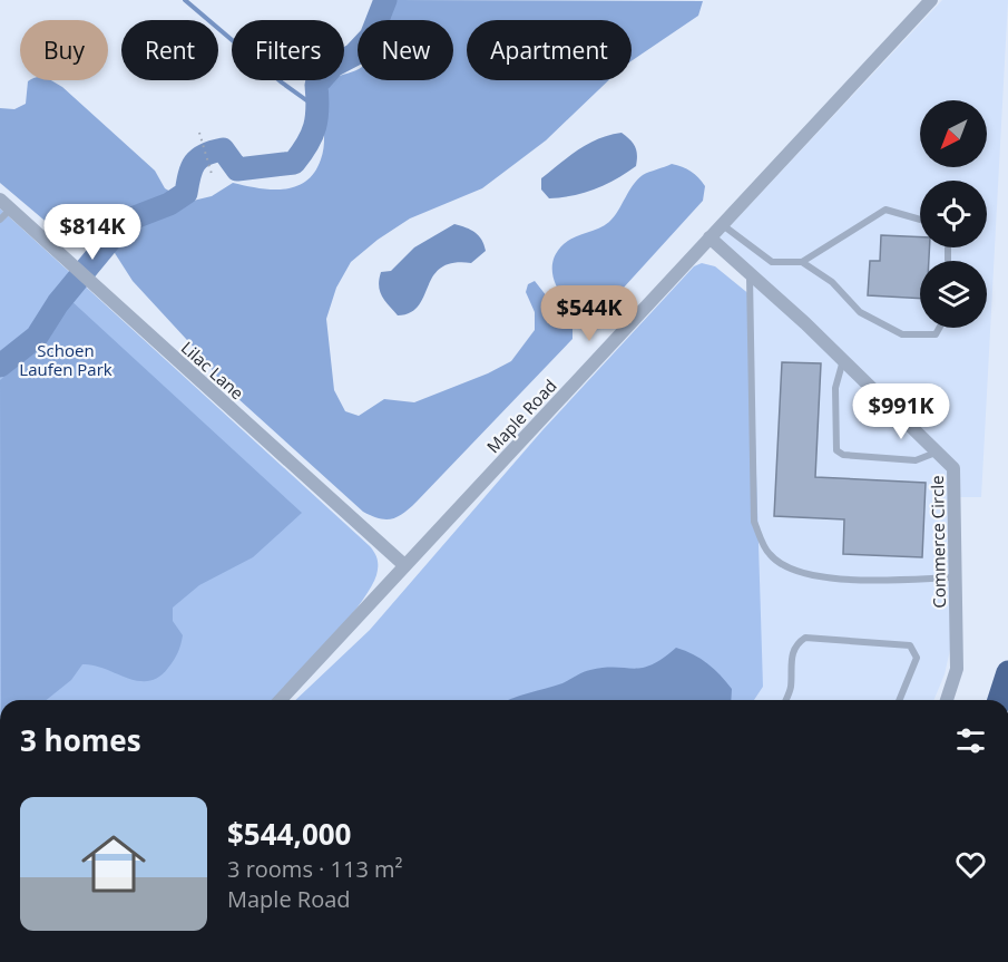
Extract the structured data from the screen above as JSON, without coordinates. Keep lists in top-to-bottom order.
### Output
{
  "streets": {
    "street": ["Lilac Lane", "Maple Road", "Commerce Circle"]
  },
  "crossings": [
    ["Lilac Lane", "Maple Road"],
    ["Maple Road", "Commerce Circle"]
  ],
  "parks": ["Schoen Laufen Park"],
  "north": "bottom left",
  "page": {
    "chip": [
      "Buy",
      "Rent",
      "Filters",
      "New",
      "Apartment"
    ],
    "price": ["$814K", "$544K", "$991K"],
    "heading": "3 homes",
    "list": [
      {
        "name": "$544,000",
        "note": "3 rooms · 113 m² · Maple Road"
      }
    ]
  }
}
